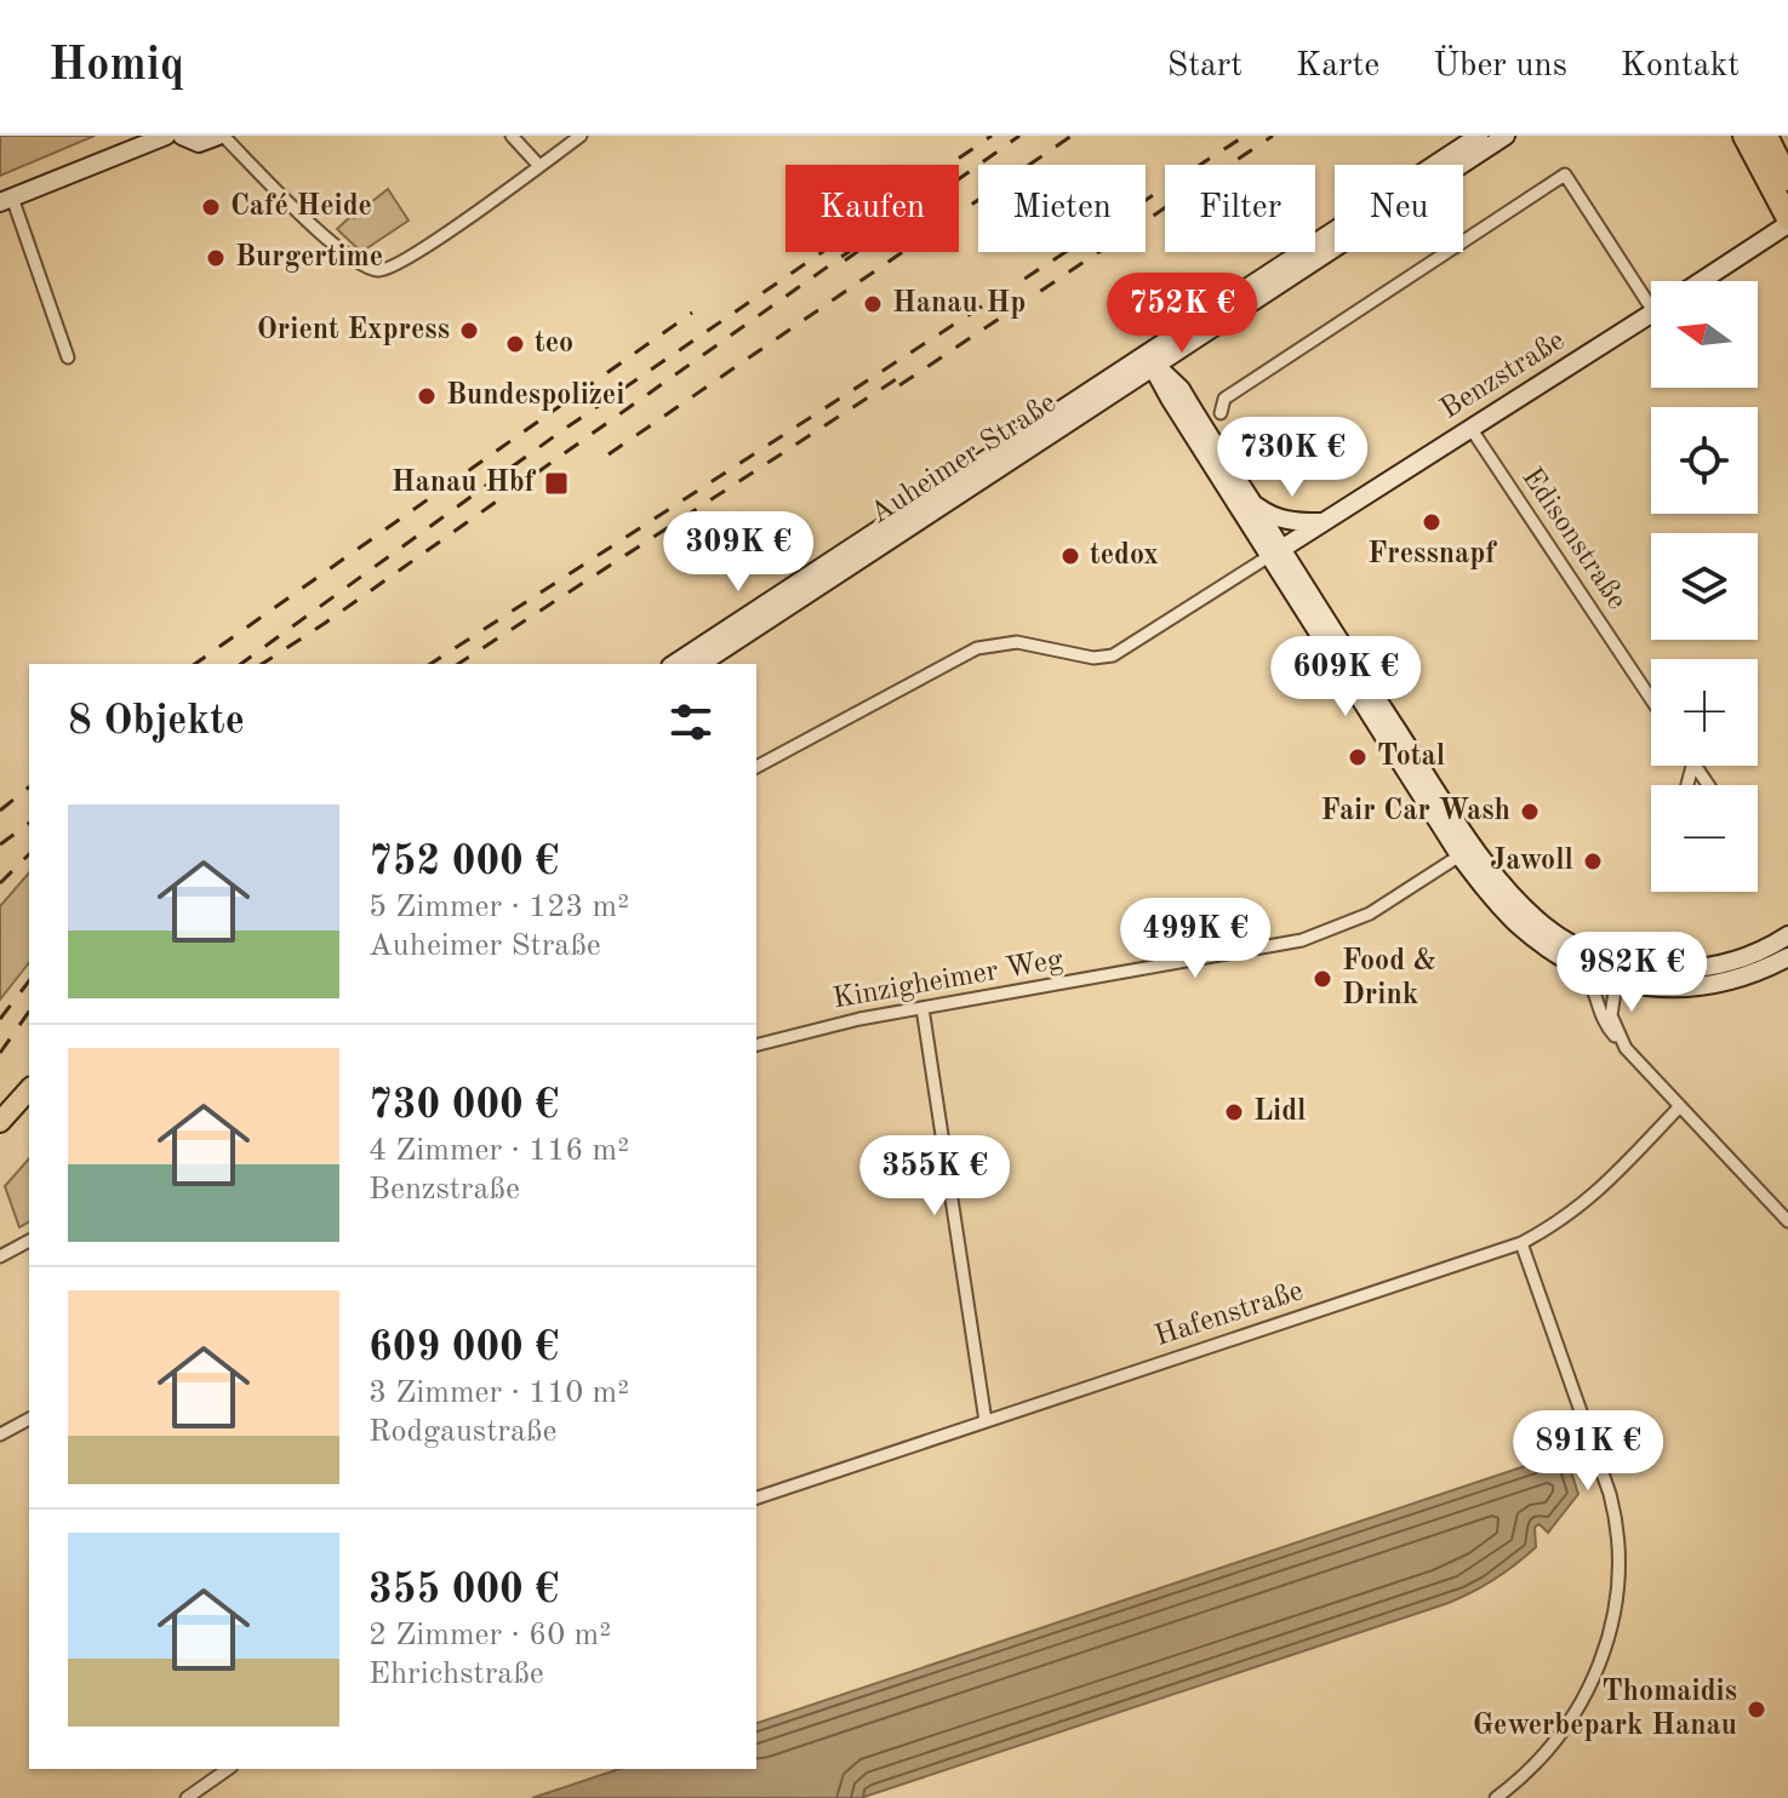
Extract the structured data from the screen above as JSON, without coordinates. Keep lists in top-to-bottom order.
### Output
{
  "streets": {
    "main road": ["Benzstraße", "Auheimer Straße"],
    "street": ["Edisonstraße", "Kinzigheimer Weg", "Hafenstraße"]
  },
  "crossings": [
    ["Benzstraße", "Edisonstraße"]
  ],
  "places": {
    "other": [
      "Café Heide",
      "Burgertime",
      "Hanau Hp",
      "Orient Express",
      "teo",
      "Bundespolizei",
      "Fressnapf",
      "tedox",
      "Total",
      "Fair Car Wash",
      "Jawoll",
      "Food & Drink",
      "Lidl",
      "Thomaidis Gewerbepark Hanau"
    ],
    "transit": ["Hanau Hbf"]
  },
  "north": "left",
  "page": {
    "header": "Homiq",
    "nav": [
      "Start",
      "Karte",
      "Über uns",
      "Kontakt"
    ],
    "chip": [
      "Kaufen",
      "Mieten",
      "Filter",
      "Neu"
    ],
    "price": [
      "752K €",
      "730K €",
      "309K €",
      "609K €",
      "499K €",
      "982K €",
      "355K €",
      "891K €"
    ],
    "map_buttons": ["+", "−"],
    "heading": "8 Objekte",
    "list": [
      {
        "name": "752 000 €",
        "note": "5 Zimmer · 123 m² · Auheimer Straße"
      },
      {
        "name": "730 000 €",
        "note": "4 Zimmer · 116 m² · Benzstraße"
      },
      {
        "name": "609 000 €",
        "note": "3 Zimmer · 110 m² · Rodgaustraße"
      },
      {
        "name": "355 000 €",
        "note": "2 Zimmer · 60 m² · Ehrichstraße"
      }
    ]
  }
}
